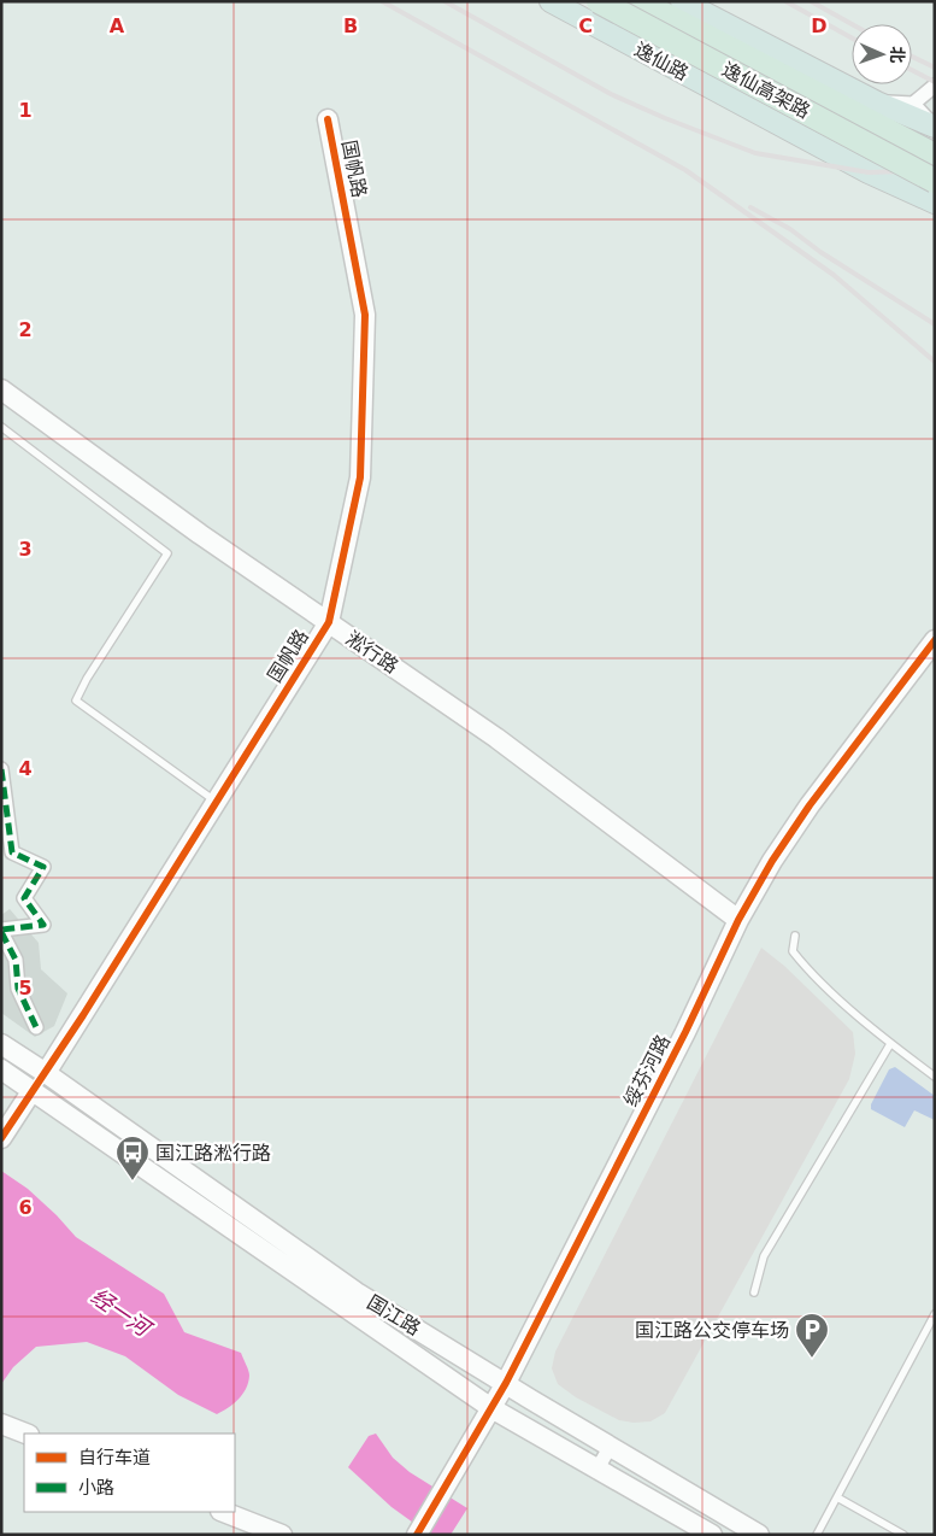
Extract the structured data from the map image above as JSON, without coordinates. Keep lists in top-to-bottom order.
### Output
{
  "streets": {
    "highway": ["逸仙高架路"],
    "main road": ["逸仙路"],
    "street": [
      "国帆路",
      "淞行路",
      "绥芬河路",
      "国江路"
    ]
  },
  "crossings": [
    ["国帆路", "淞行路"],
    ["国帆路", "国江路"],
    ["淞行路", "绥芬河路"],
    ["绥芬河路", "国江路"]
  ],
  "water": ["经一河"],
  "places": {
    "bus stop": ["国江路淞行路"],
    "parking": ["国江路公交停车场"]
  },
  "legend": ["自行车道", "小路"],
  "north": "right",
  "grid": {
    "columns": [
      "A",
      "B",
      "C",
      "D"
    ],
    "rows": [
      "1",
      "2",
      "3",
      "4",
      "5",
      "6"
    ]
  }
}
